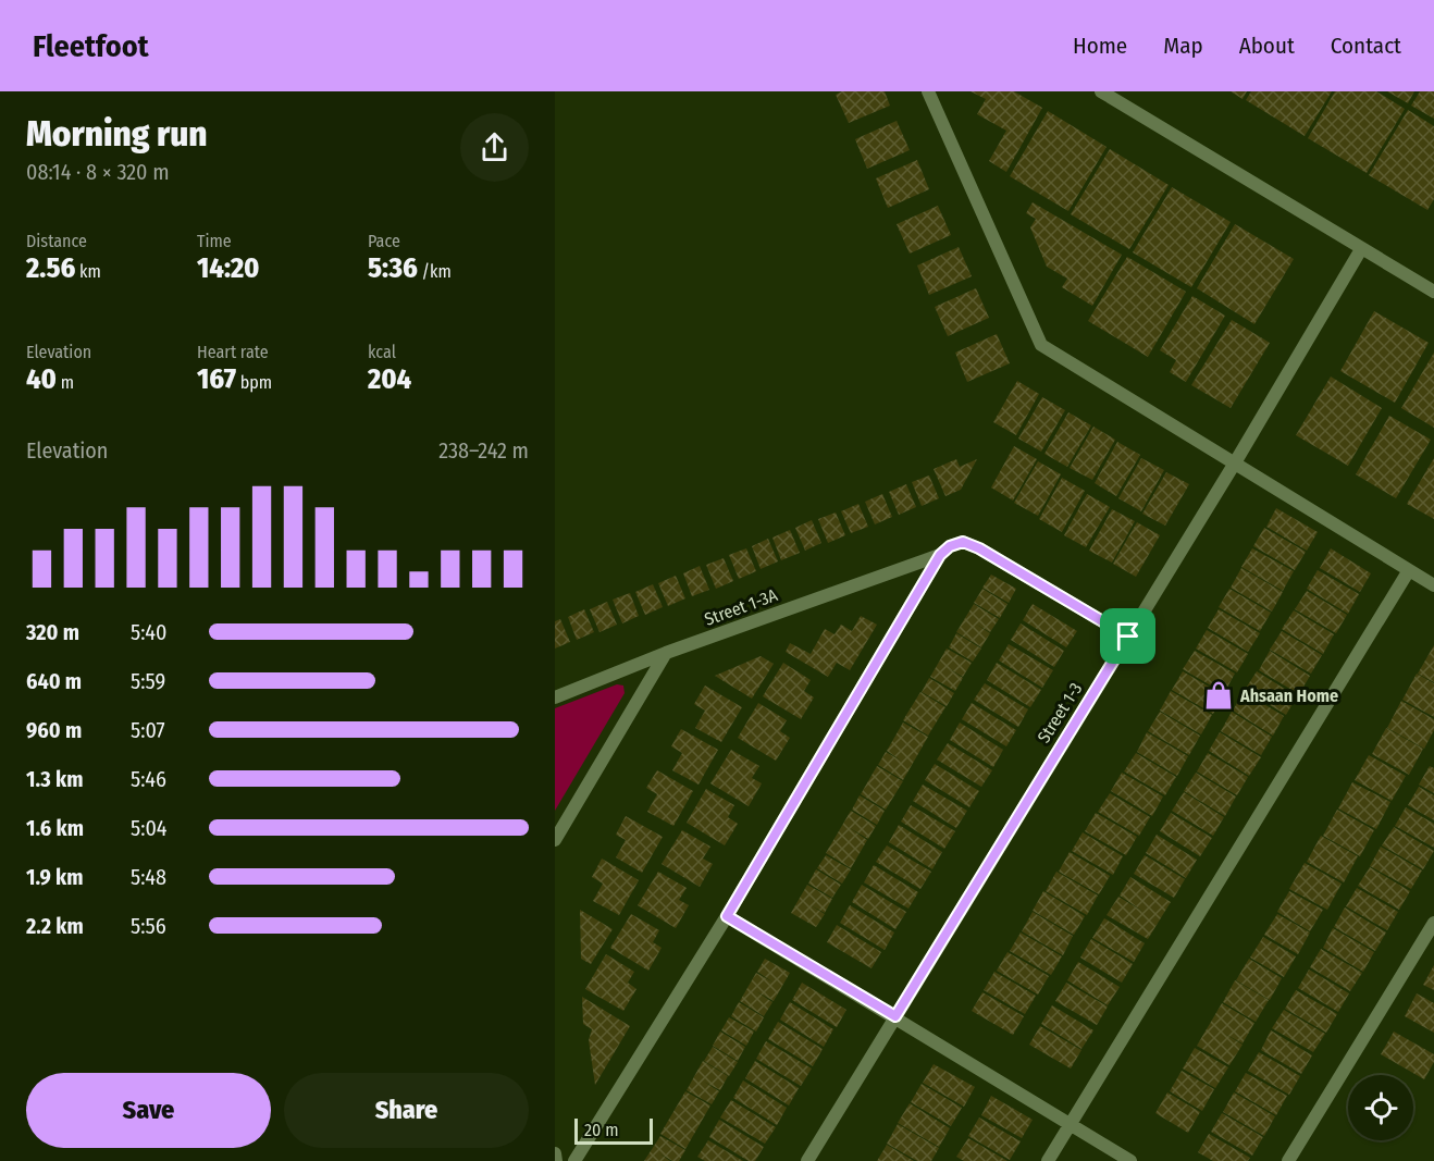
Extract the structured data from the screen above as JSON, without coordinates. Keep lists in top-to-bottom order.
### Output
{
  "streets": {
    "street": ["Street 1-3A", "Street 1-3"]
  },
  "crossings": [
    ["Street 1-3A", "Street 1-3"]
  ],
  "places": {
    "shop": ["Ahsaan Home"]
  },
  "scale_bar": "20 m",
  "page": {
    "header": "Fleetfoot",
    "nav": [
      "Home",
      "Map",
      "About",
      "Contact"
    ],
    "heading": ["Morning run", "08:14 · 8 × 320 m"],
    "stats": [
      ["Distance", "2.56 km"],
      ["Time", "14:20"],
      ["Pace", "5:36 /km"],
      ["Elevation", "40 m"],
      ["Heart rate", "167 bpm"],
      ["kcal", "204"]
    ],
    "chart": ["Elevation", "238–242 m"],
    "list": [
      {
        "name": "320 m",
        "note": "5:40"
      },
      {
        "name": "640 m",
        "note": "5:59"
      },
      {
        "name": "960 m",
        "note": "5:07"
      },
      {
        "name": "1.3 km",
        "note": "5:46"
      },
      {
        "name": "1.6 km",
        "note": "5:04"
      },
      {
        "name": "1.9 km",
        "note": "5:48"
      },
      {
        "name": "2.2 km",
        "note": "5:56"
      }
    ],
    "buttons": ["Save", "Share"],
    "scale": "20 m"
  }
}
